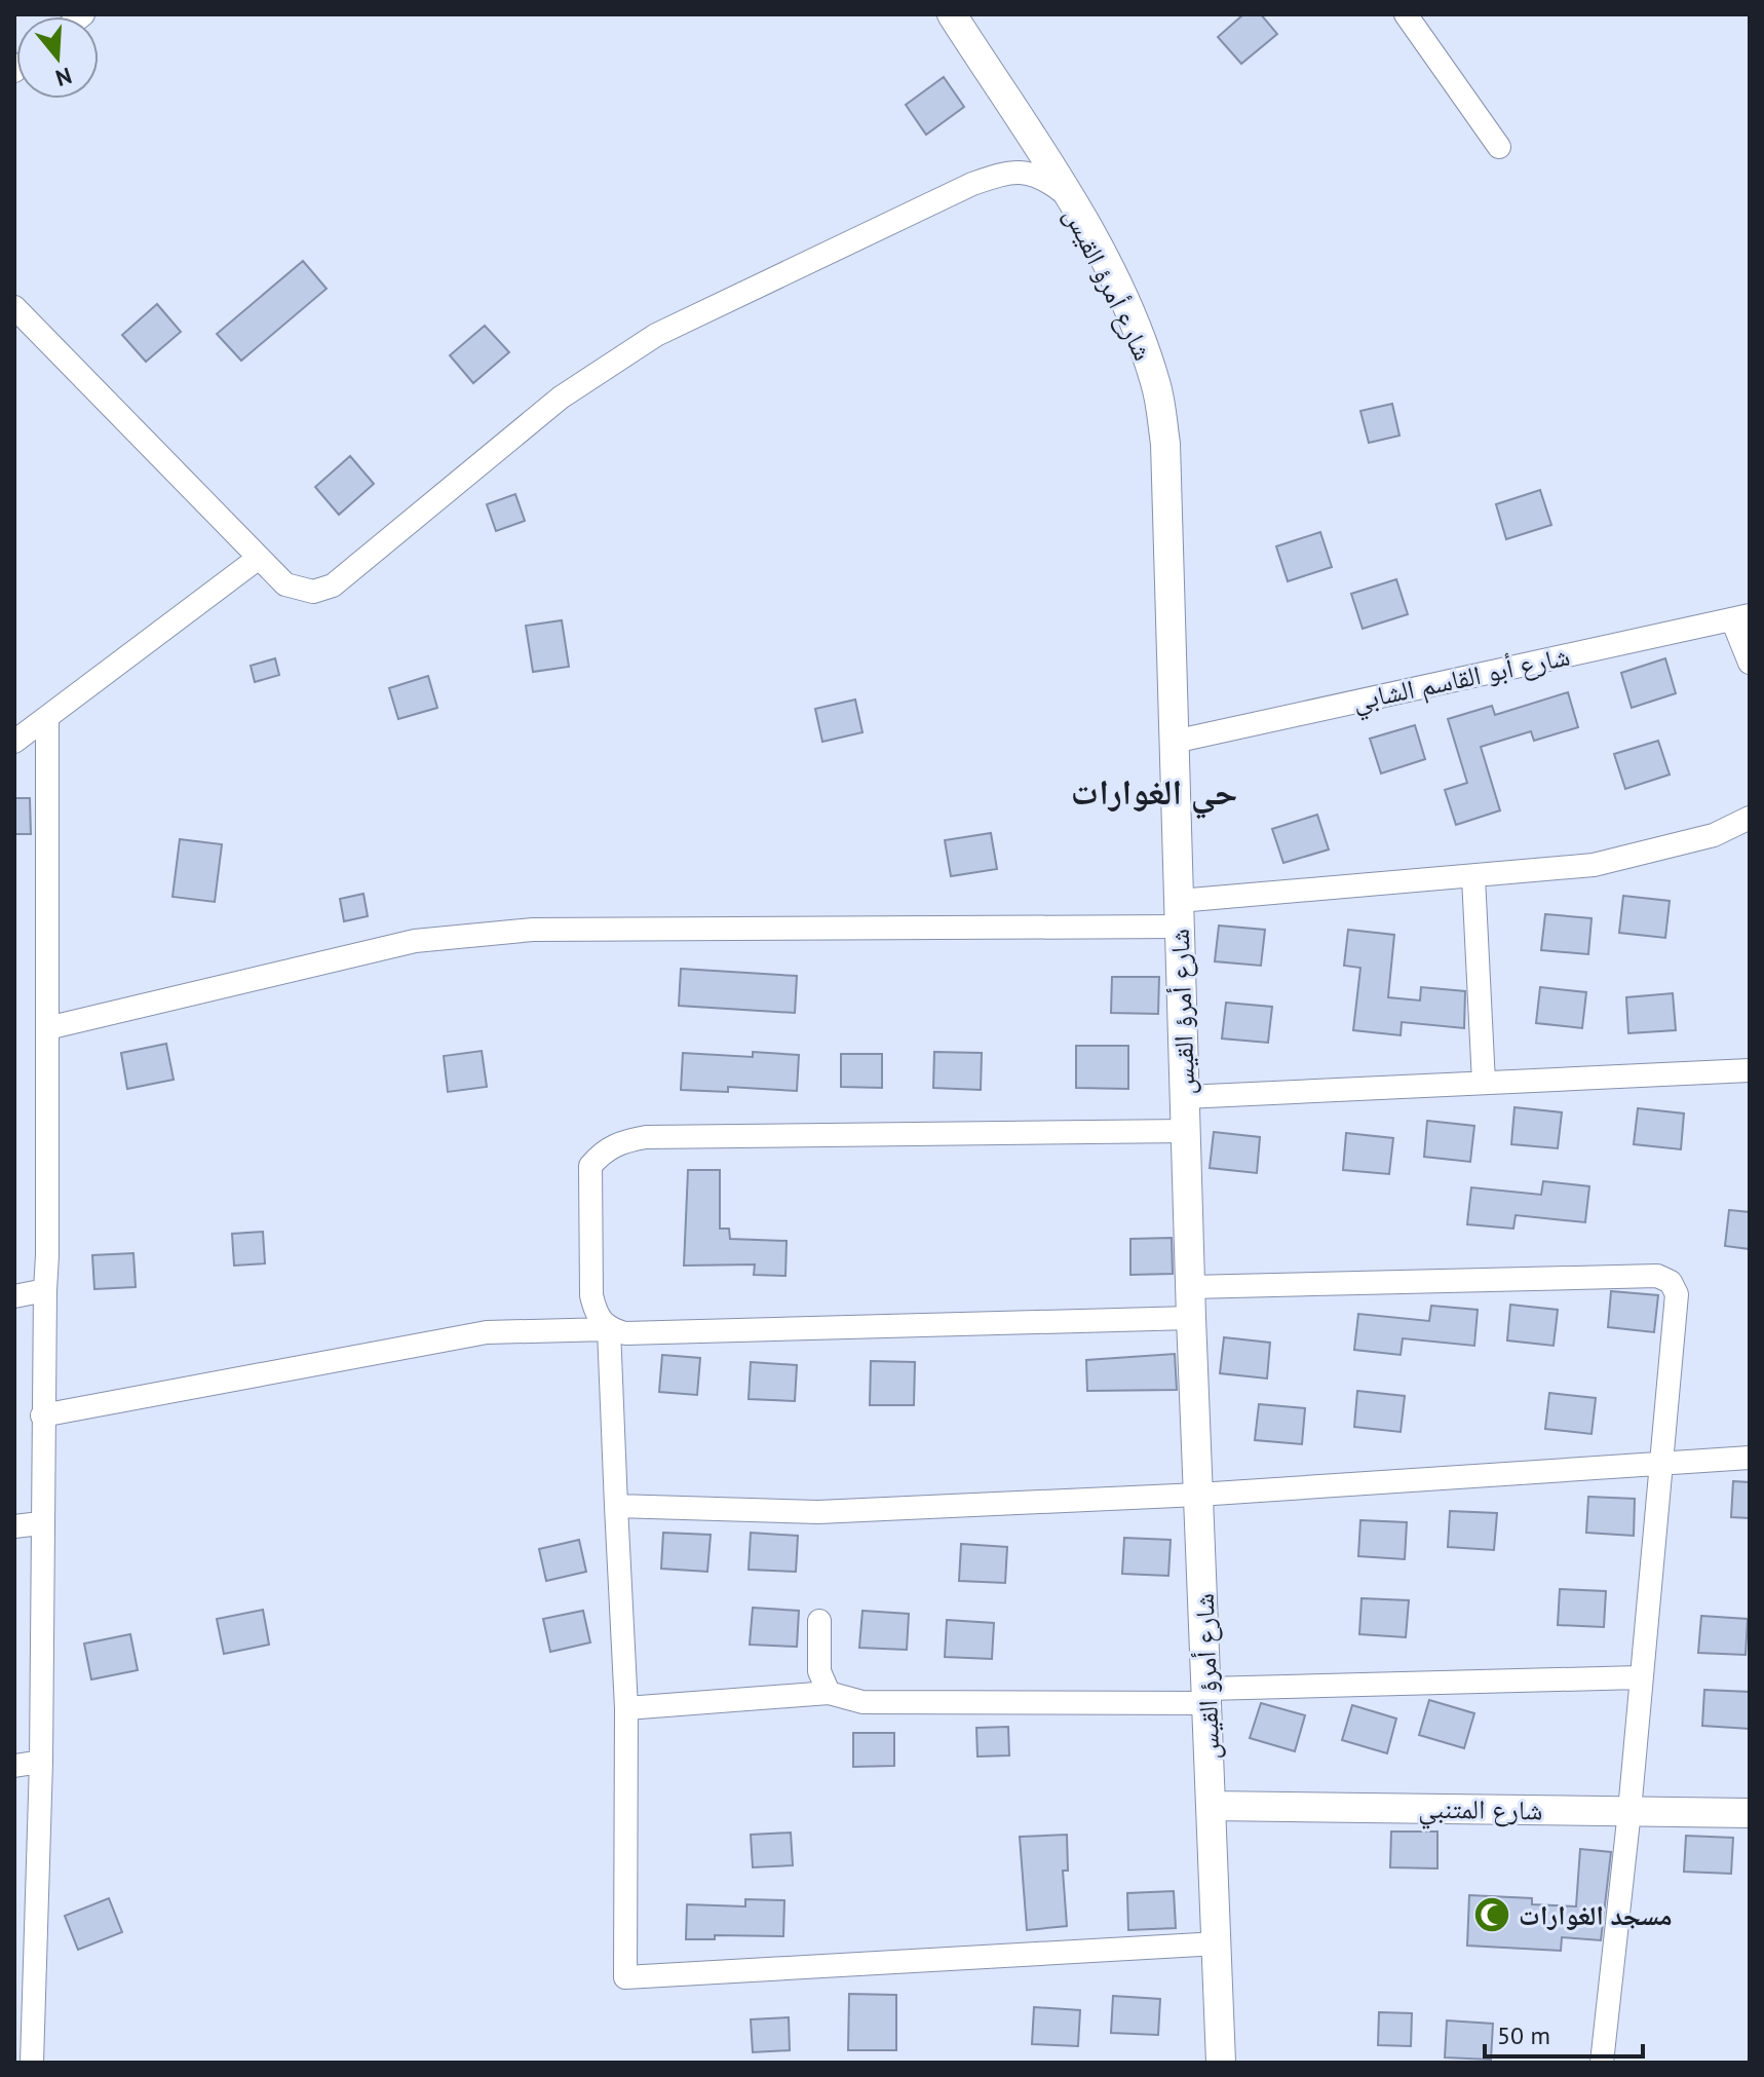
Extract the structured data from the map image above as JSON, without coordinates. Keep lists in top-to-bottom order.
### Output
{
  "streets": {
    "street": ["شارع أمرؤ القيس", "شارع أبو القاسم الشابي", "شارع المتنبي"]
  },
  "crossings": [
    ["شارع أمرؤ القيس", "شارع أبو القاسم الشابي"],
    ["شارع أمرؤ القيس", "شارع المتنبي"]
  ],
  "districts": ["حي الغوارات"],
  "places": {
    "mosque": ["مسجد الغوارات"]
  },
  "scale_bar": "50 m",
  "north": "bottom"
}
